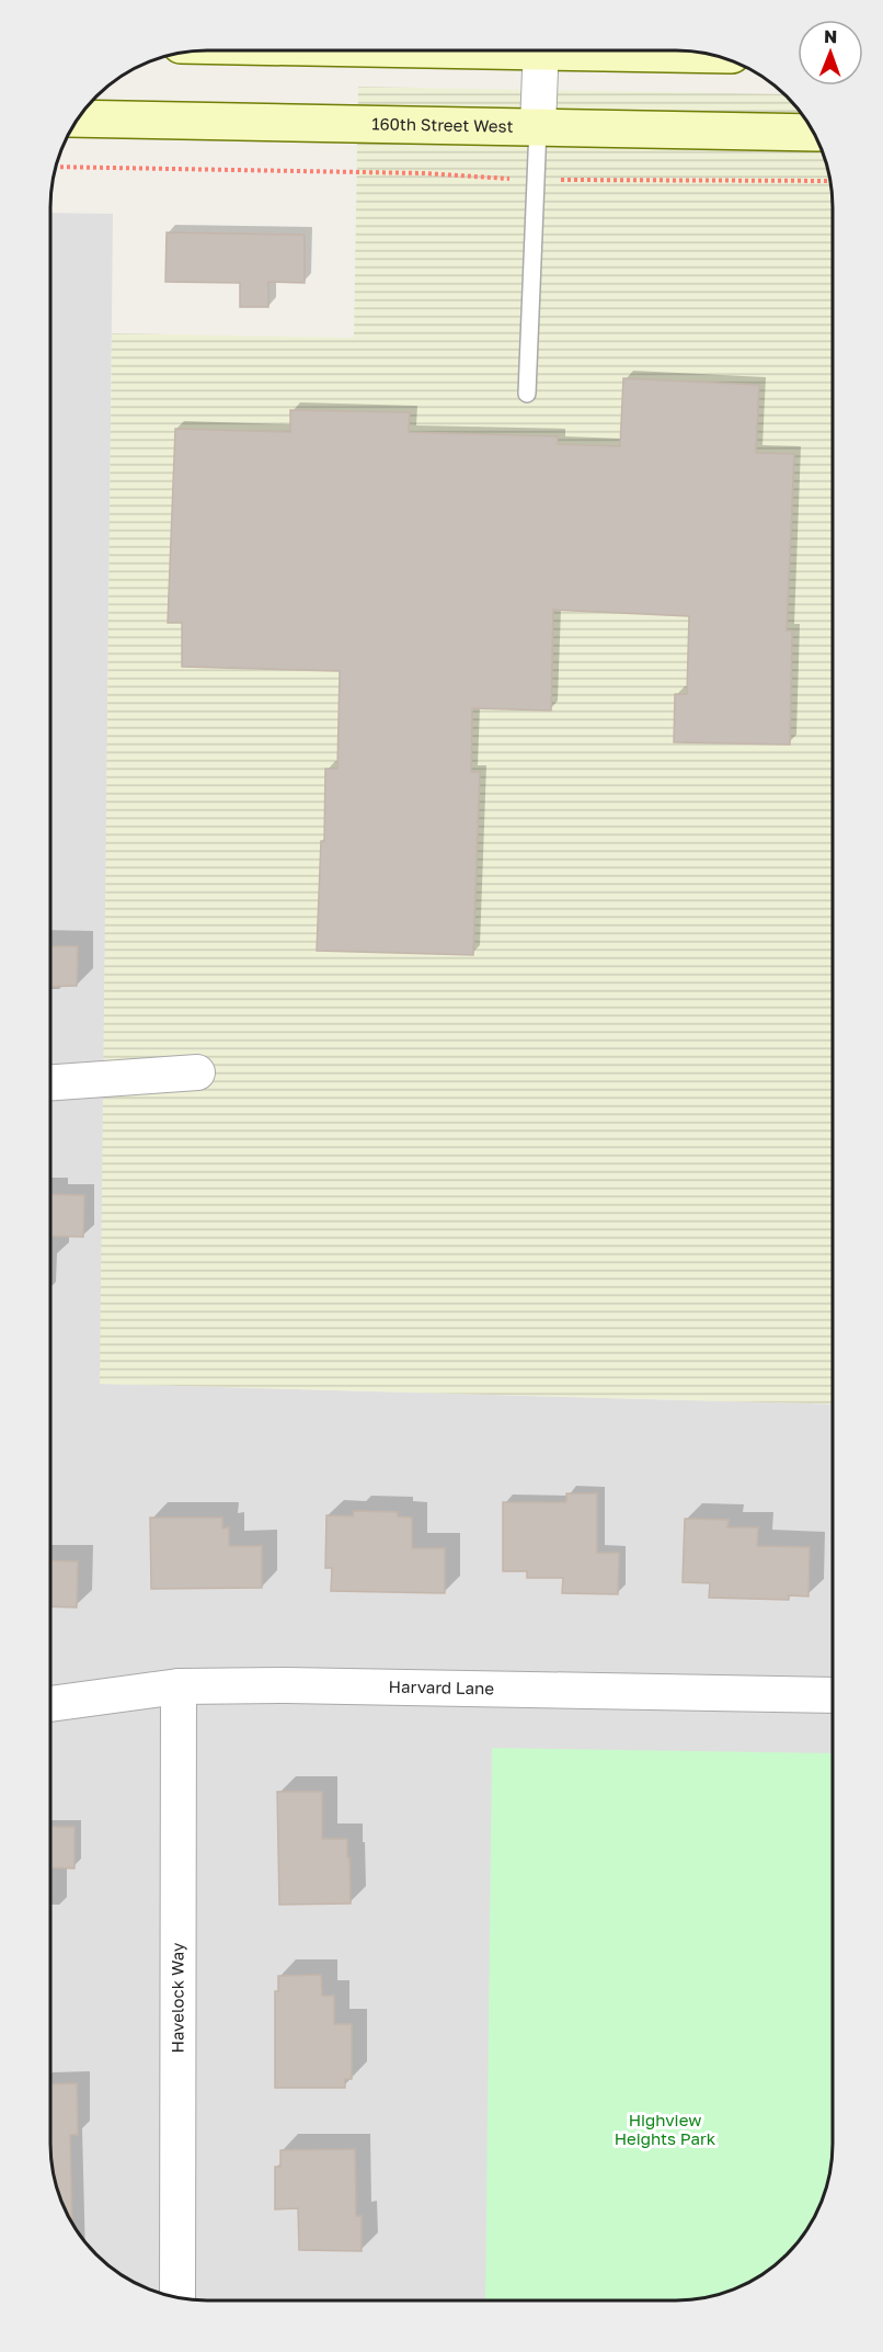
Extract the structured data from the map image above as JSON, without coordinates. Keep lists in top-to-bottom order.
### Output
{
  "streets": {
    "main road": ["160th Street West"],
    "street": ["Harvard Lane", "Havelock Way"]
  },
  "crossings": [
    ["Harvard Lane", "Havelock Way"]
  ],
  "parks": ["Highview Heights Park"],
  "north": "top"
}
